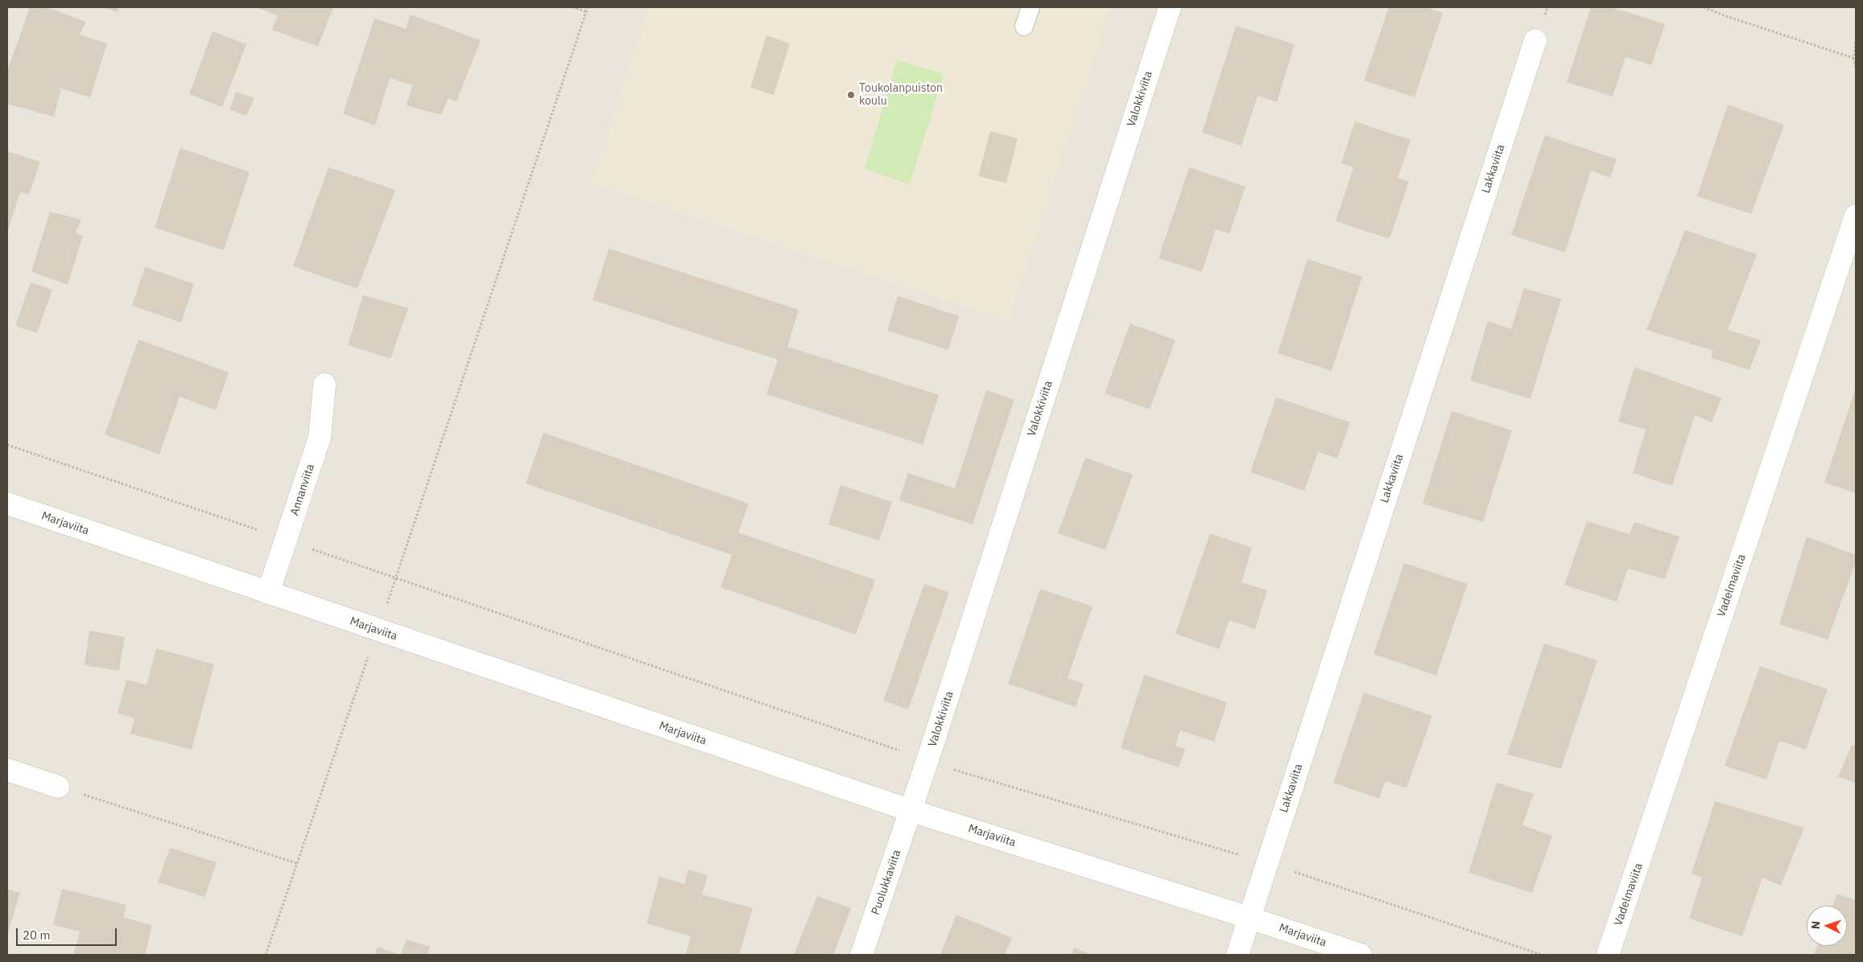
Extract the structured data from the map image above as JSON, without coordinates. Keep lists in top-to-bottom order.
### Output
{
  "streets": {
    "street": [
      "Valokkiviita",
      "Lakkaviita",
      "Annanviita",
      "Marjaviita",
      "Vadelmaviita",
      "Puolukkaviita"
    ]
  },
  "crossings": [
    ["Valokkiviita", "Marjaviita"],
    ["Valokkiviita", "Puolukkaviita"],
    ["Lakkaviita", "Marjaviita"],
    ["Annanviita", "Marjaviita"],
    ["Marjaviita", "Puolukkaviita"]
  ],
  "places": ["Toukolanpuiston koulu"],
  "scale_bar": "20 m",
  "north": "left"
}
